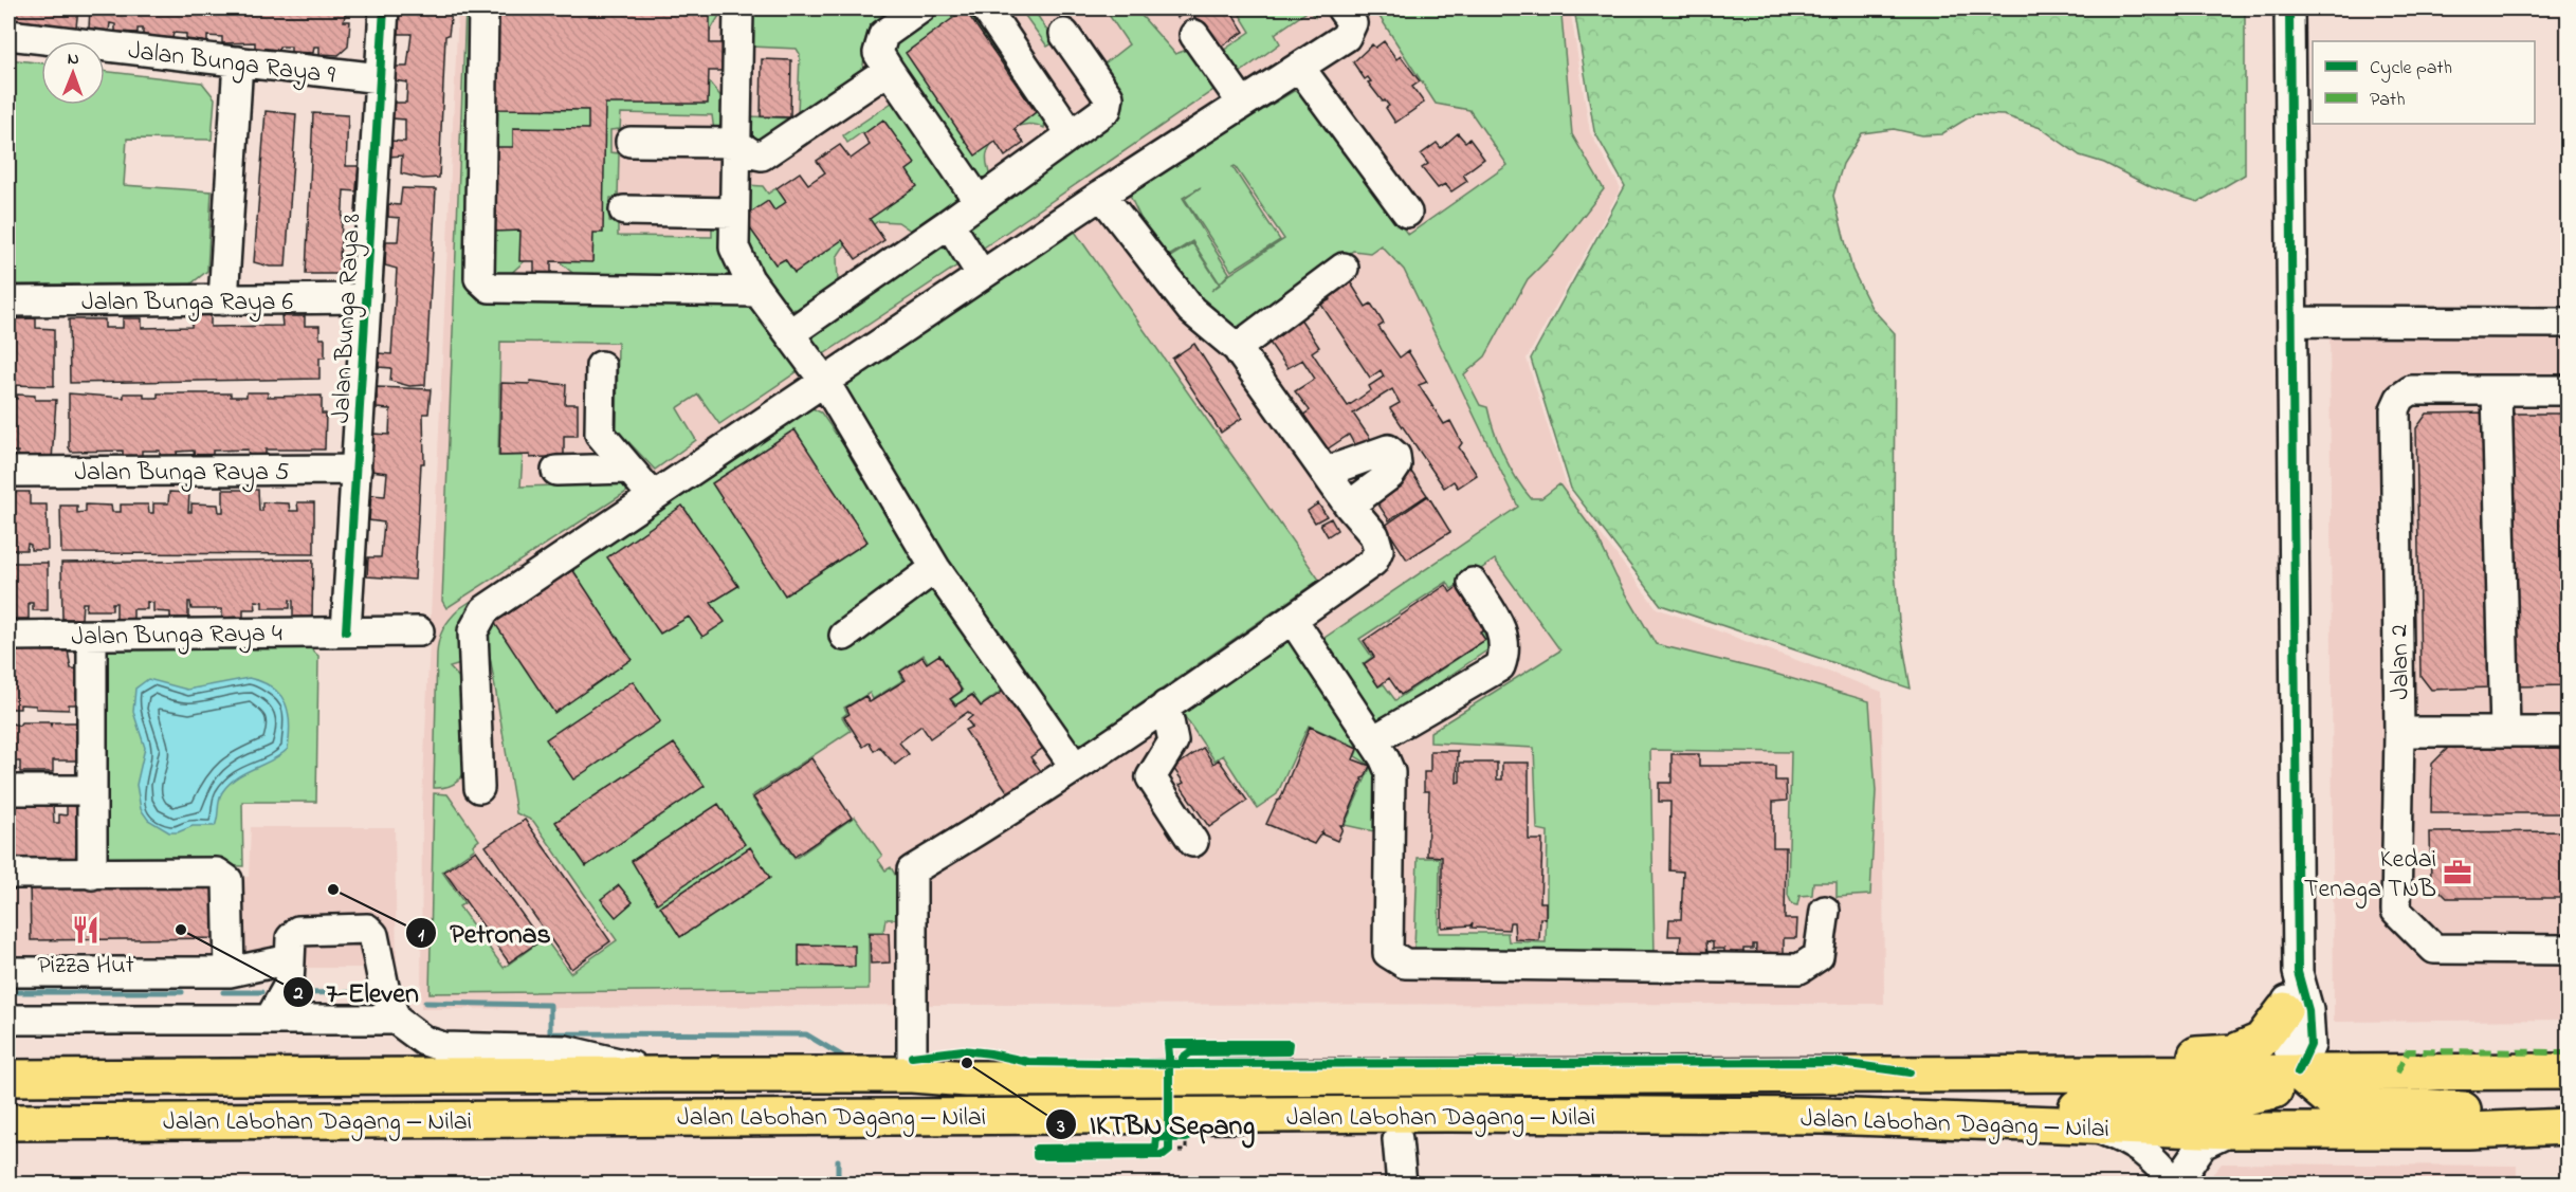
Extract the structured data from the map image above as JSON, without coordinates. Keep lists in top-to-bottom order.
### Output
{
  "streets": {
    "main road": ["Jalan Labohan Dagang ‒ Nilai"],
    "street": [
      "Jalan Bunga Raya 9",
      "Jalan Bunga Raya 6",
      "Jalan Bunga Raya 8",
      "Jalan Bunga Raya 5",
      "Jalan Bunga Raya 4",
      "Jalan 2"
    ]
  },
  "crossings": [
    ["Jalan Bunga Raya 9", "Jalan Bunga Raya 8"],
    ["Jalan Bunga Raya 6", "Jalan Bunga Raya 8"],
    ["Jalan Bunga Raya 8", "Jalan Bunga Raya 5"],
    ["Jalan Bunga Raya 8", "Jalan Bunga Raya 4"]
  ],
  "places": {
    "office": ["Kedai Tenaga TNB"],
    "other": ["Petronas", "7-Eleven", "IKTBN Sepang"],
    "restaurant": ["Pizza Hut"]
  },
  "legend": ["Cycle path", "Path"],
  "north": "top"
}
